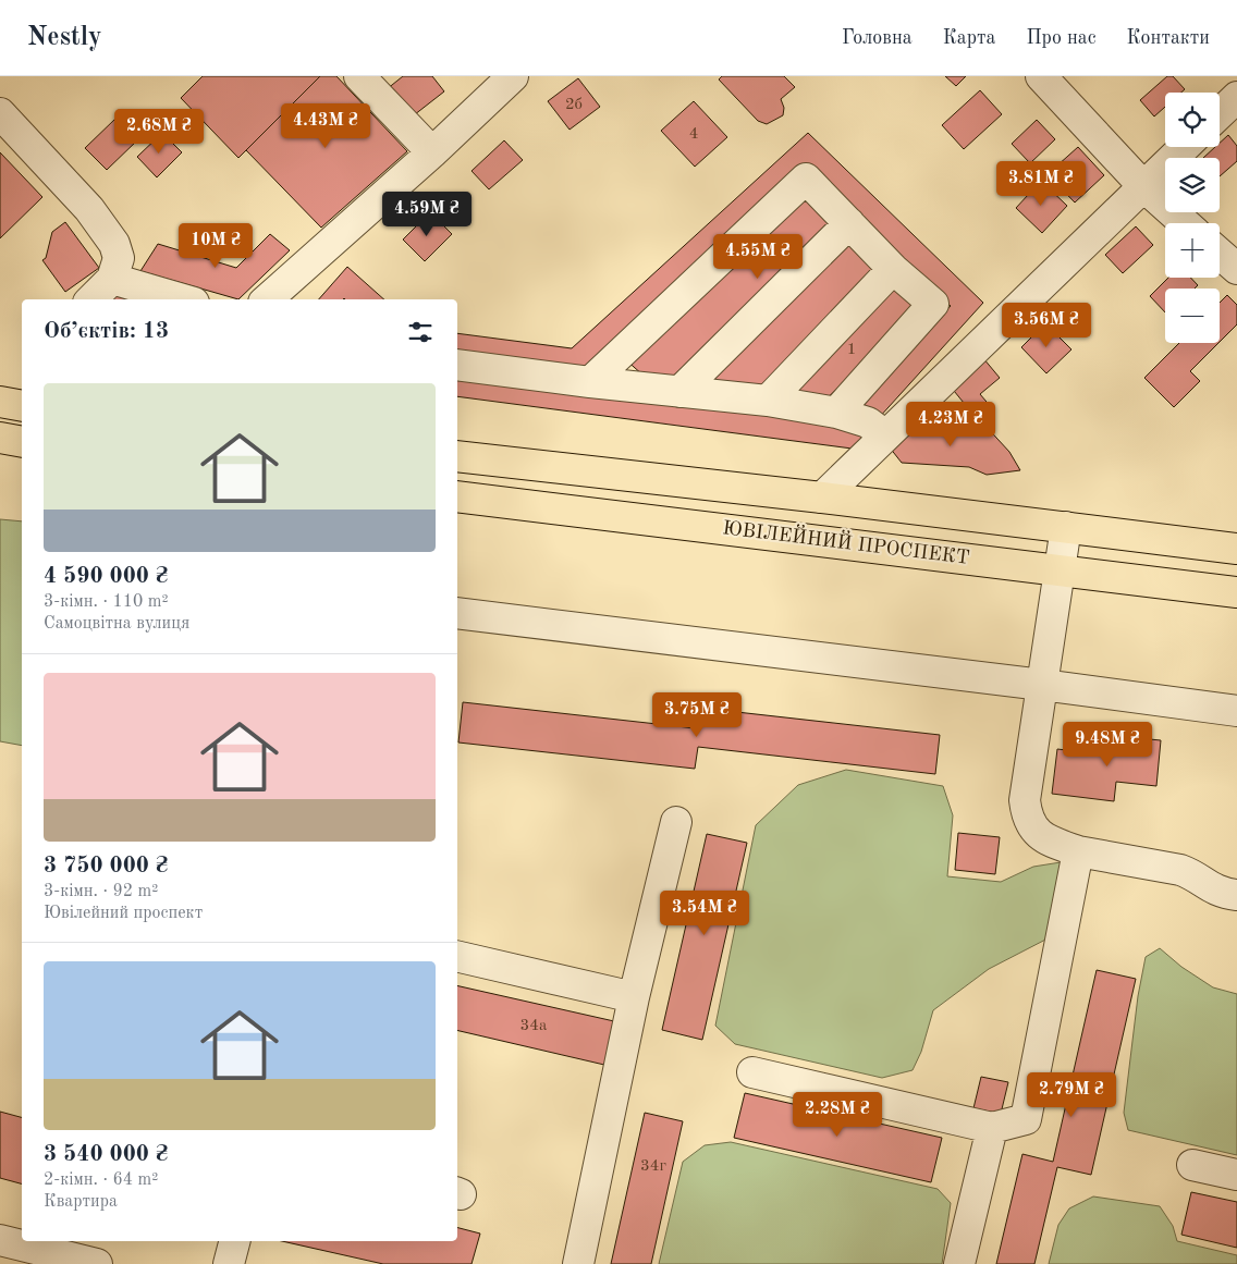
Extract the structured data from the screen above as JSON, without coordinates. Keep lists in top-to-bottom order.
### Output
{
  "streets": {
    "main road": ["ЮВІЛЕЙНИЙ ПРОСПЕКТ"]
  },
  "house_numbers": [
    "2б",
    "4",
    "1",
    "34а",
    "34г"
  ],
  "page": {
    "header": "Nestly",
    "nav": [
      "Головна",
      "Карта",
      "Про нас",
      "Контакти"
    ],
    "map_buttons": ["+", "−"],
    "price": [
      "4.43M ₴",
      "2.68M ₴",
      "3.81M ₴",
      "4.59M ₴",
      "10M ₴",
      "4.55M ₴",
      "3.56M ₴",
      "4.23M ₴",
      "3.75M ₴",
      "9.48M ₴",
      "3.54M ₴",
      "2.79M ₴",
      "2.28M ₴"
    ],
    "heading": "Об’єктів: 13",
    "list": [
      {
        "name": "4 590 000 ₴",
        "note": "3-кімн. · 110 m² · Самоцвітна вулиця"
      },
      {
        "name": "3 750 000 ₴",
        "note": "3-кімн. · 92 m² · Ювілейний проспект"
      },
      {
        "name": "3 540 000 ₴",
        "note": "2-кімн. · 64 m² · Квартира"
      }
    ]
  }
}
